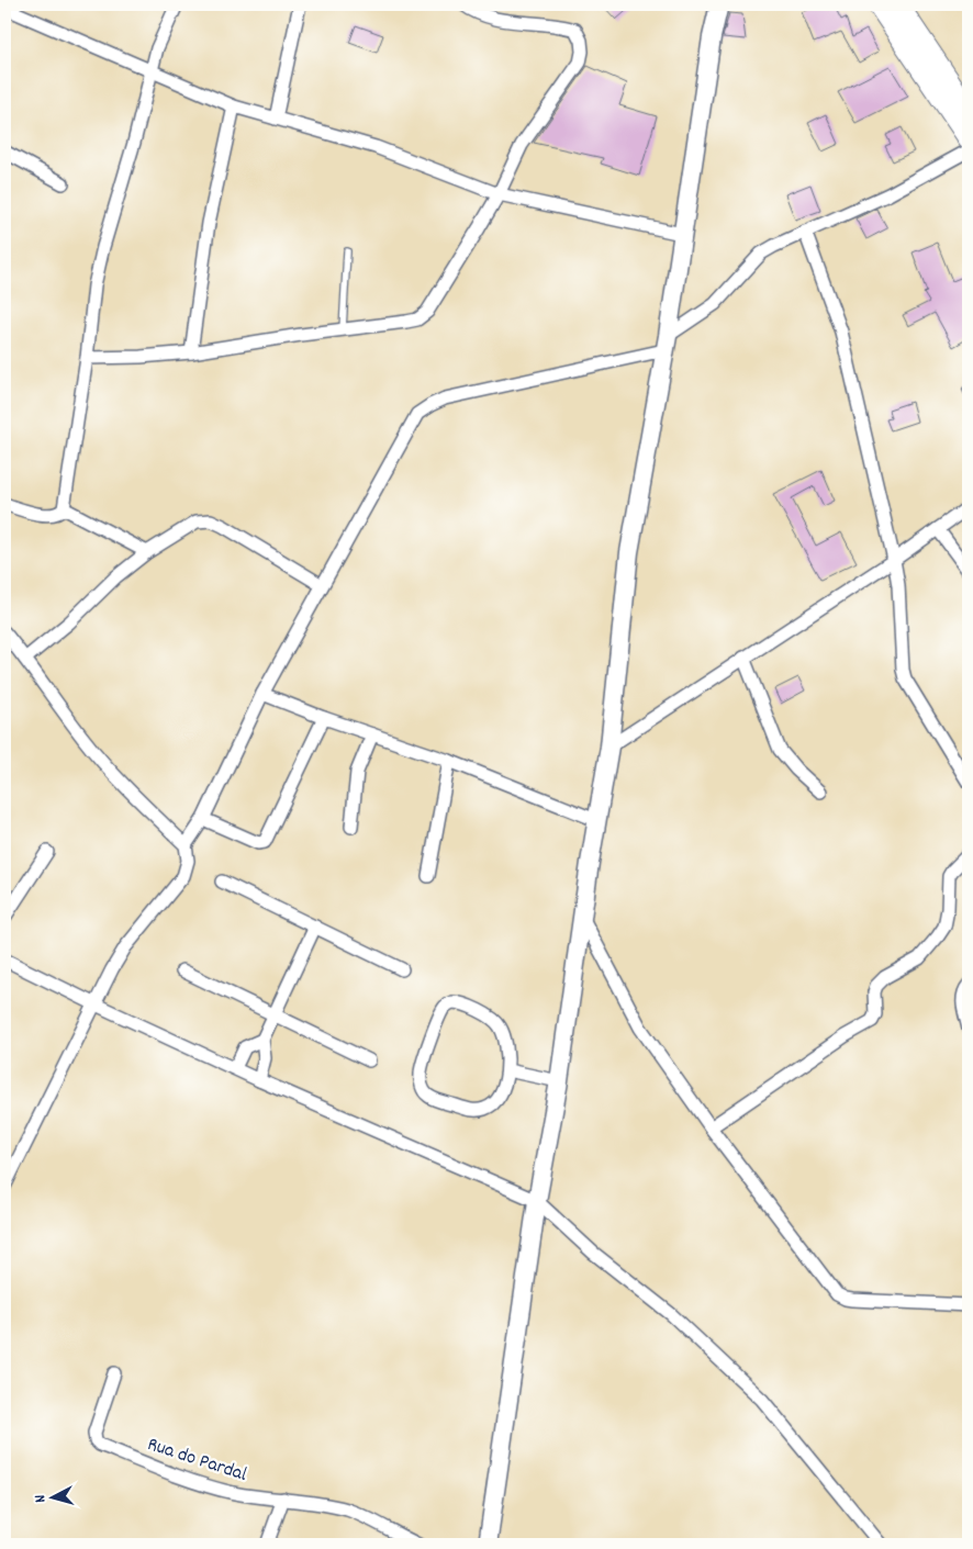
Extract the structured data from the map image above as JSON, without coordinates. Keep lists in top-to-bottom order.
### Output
{
  "streets": {
    "street": ["Rua do Pardal"]
  },
  "north": "left"
}
